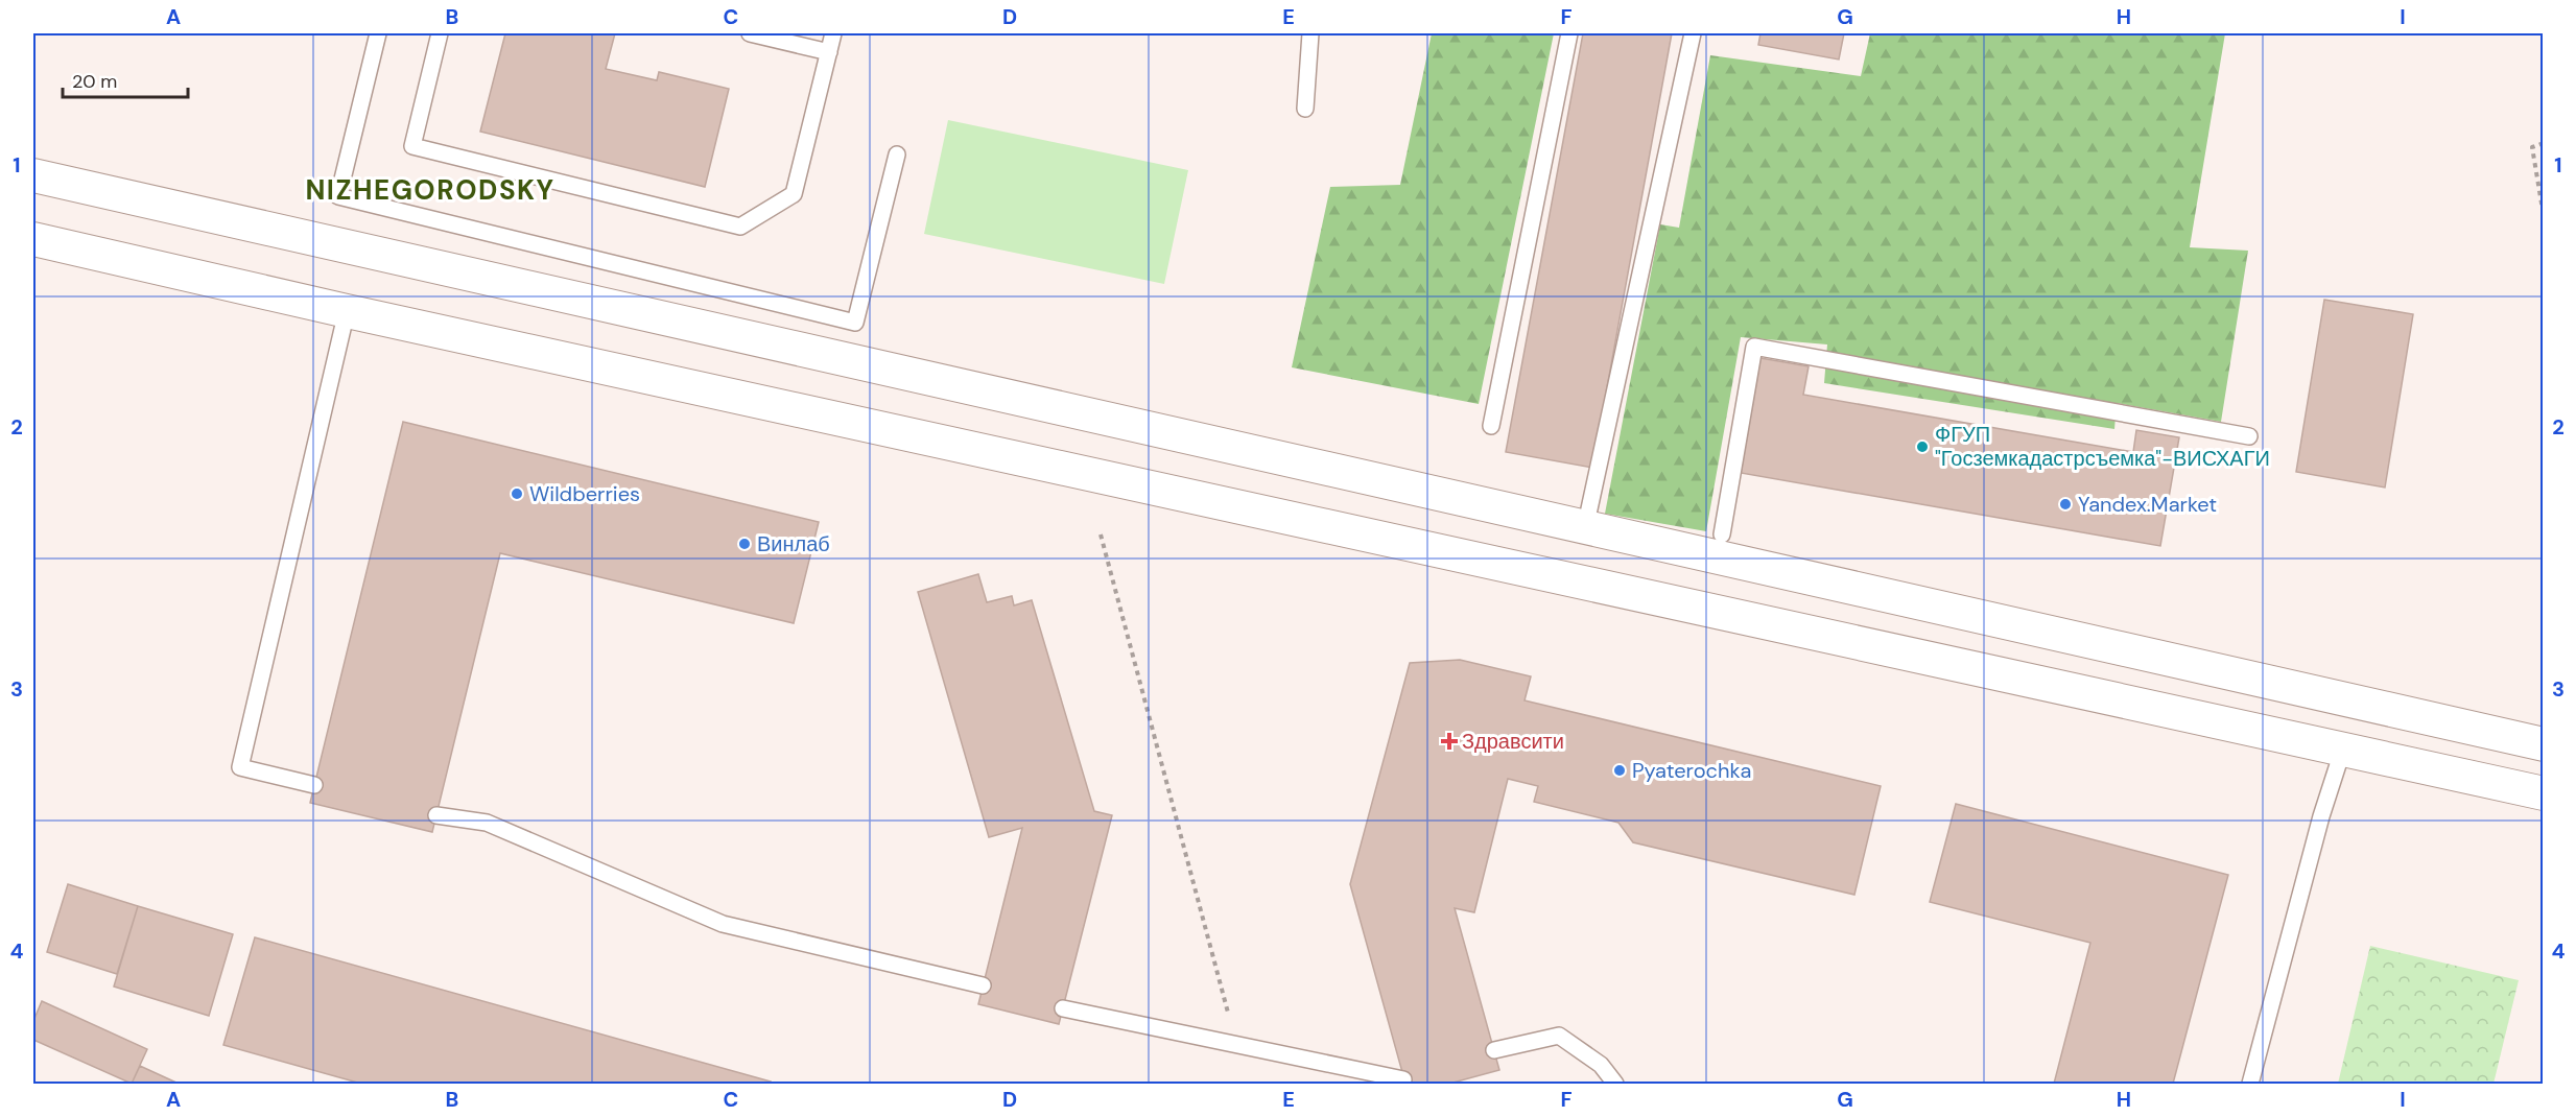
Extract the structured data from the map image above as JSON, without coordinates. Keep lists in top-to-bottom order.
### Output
{
  "districts": ["NIZHEGORODSKY"],
  "places": {
    "other": [
      "ФГУП \"Госземкадастрсъемка\"-ВИСХАГИ",
      "Wildberries",
      "Yandex.Market",
      "Винлаб",
      "Pyaterochka"
    ],
    "health": ["Здравсити"]
  },
  "scale_bar": "20 m",
  "grid": {
    "columns": [
      "A",
      "B",
      "C",
      "D",
      "E",
      "F",
      "G",
      "H",
      "I"
    ],
    "rows": [
      "1",
      "2",
      "3",
      "4"
    ]
  }
}
